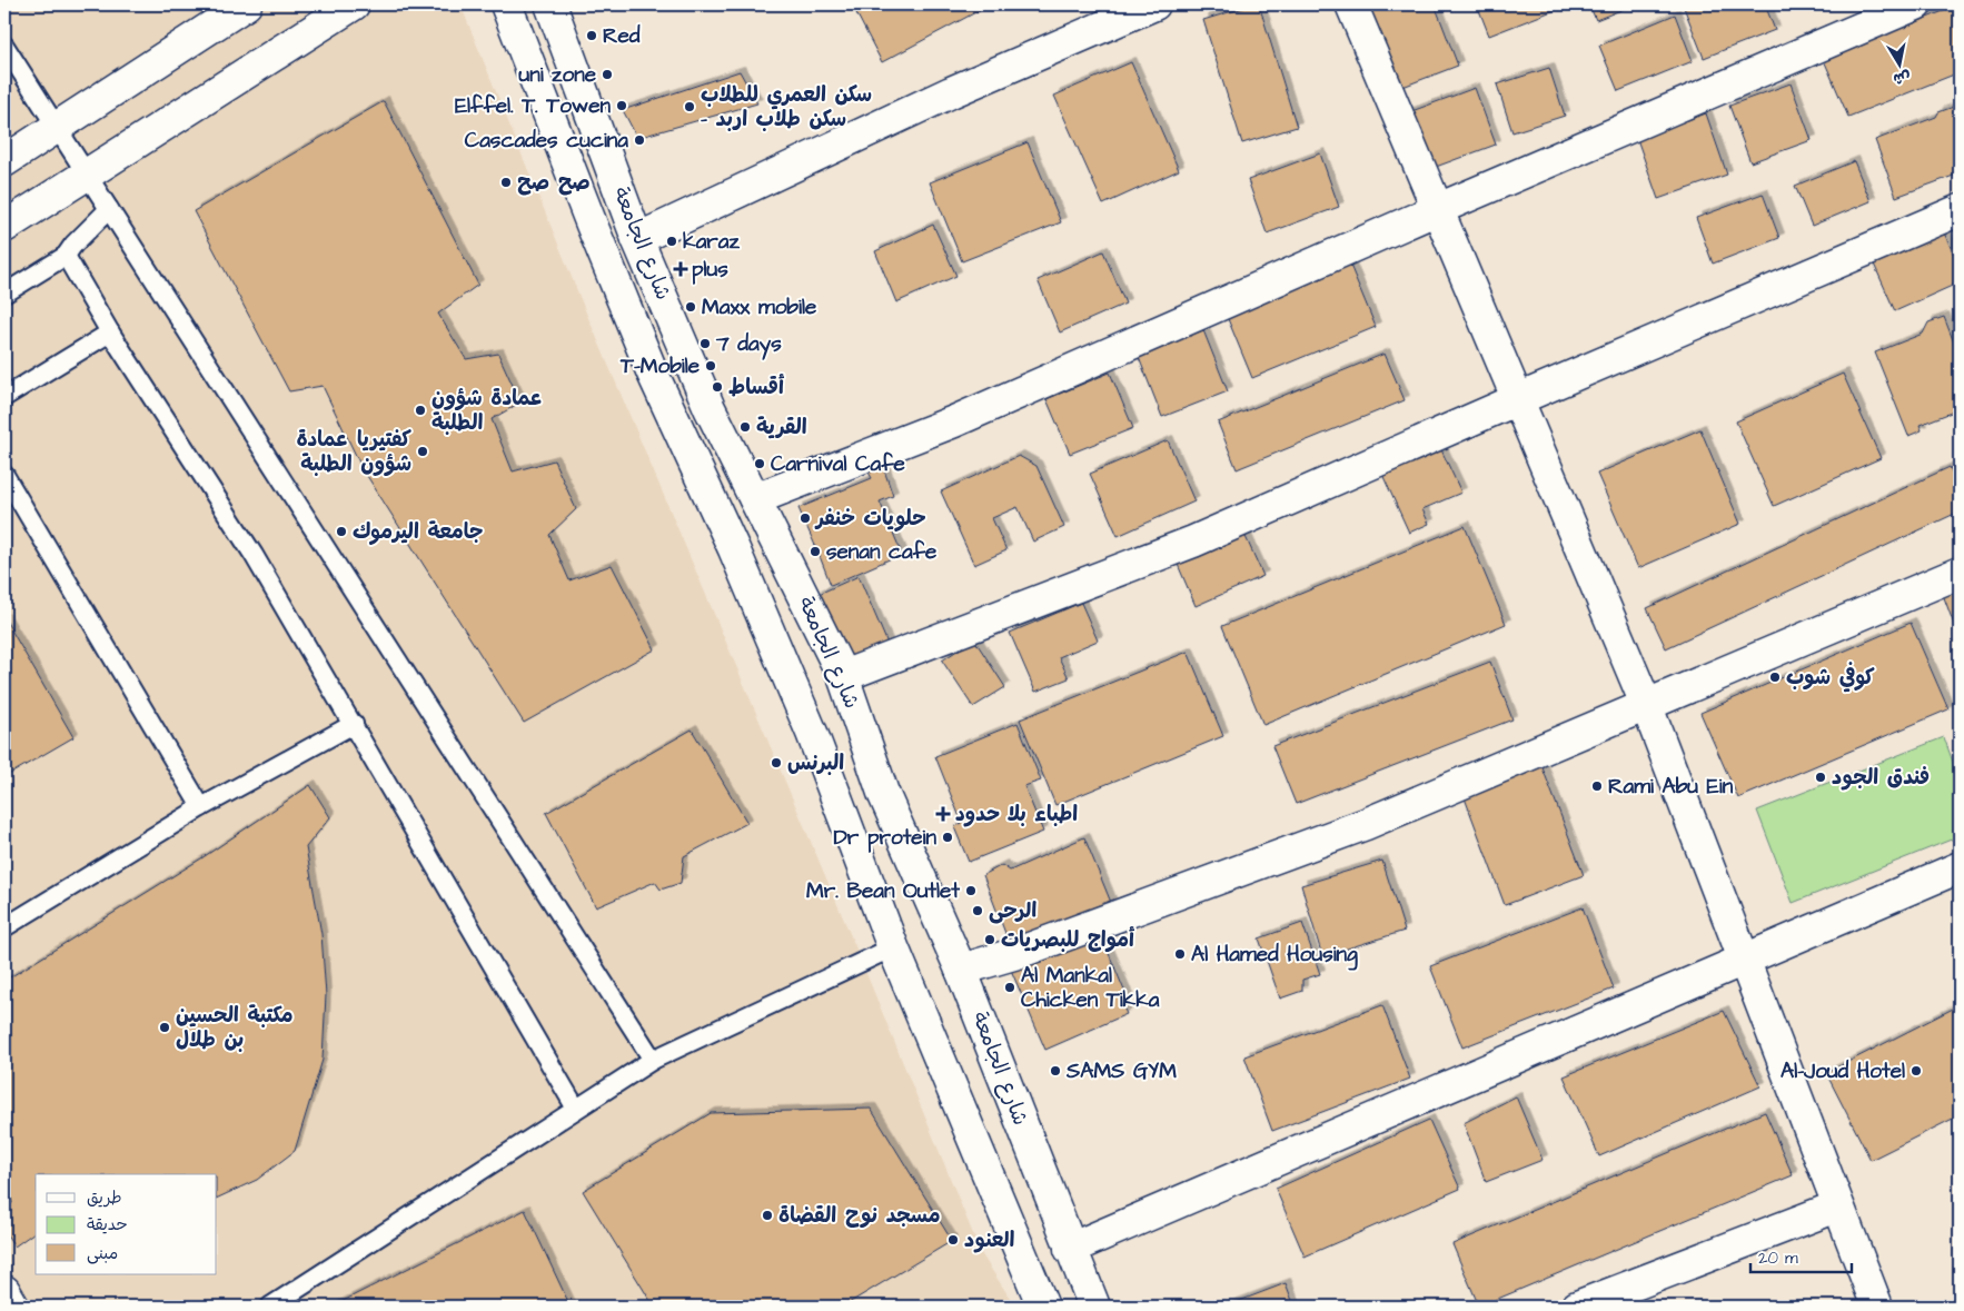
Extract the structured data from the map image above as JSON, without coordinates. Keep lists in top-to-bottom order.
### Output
{
  "streets": {
    "street": ["شارع الجامعة"]
  },
  "places": {
    "other": [
      "Red",
      "uni zone",
      "Elffel. T. Towen",
      "سكن العمري للطلاب - سكن طلاب اربد",
      "Cascades cucina",
      "صح صح",
      "karaz",
      "Maxx mobile",
      "7 days",
      "T-Mobile",
      "أقساط",
      "عمادة شؤون الطلبة",
      "القرية",
      "كفتيريا عمادة شؤون الطلبة",
      "Carnival Cafe",
      "حلويات خنفر",
      "جامعة اليرموك",
      "senan cafe",
      "كوفي شوب",
      "البرنس",
      "فندق الجود",
      "Rami Abu Ein",
      "Dr protein",
      "Mr. Bean Outlet",
      "الرحى",
      "أمواج للبصريات",
      "Al Hamed Housing",
      "Al Mankal Chicken Tikka",
      "مكتبة الحسين بن طلال",
      "SAMS GYM",
      "Al-Joud Hotel",
      "مسجد نوح القضاة",
      "العنود"
    ],
    "health": ["plus", "اطباء بلا حدود"]
  },
  "legend": ["طريق", "حديقة", "مبنى"],
  "scale_bar": "20 m",
  "north": "bottom"
}
